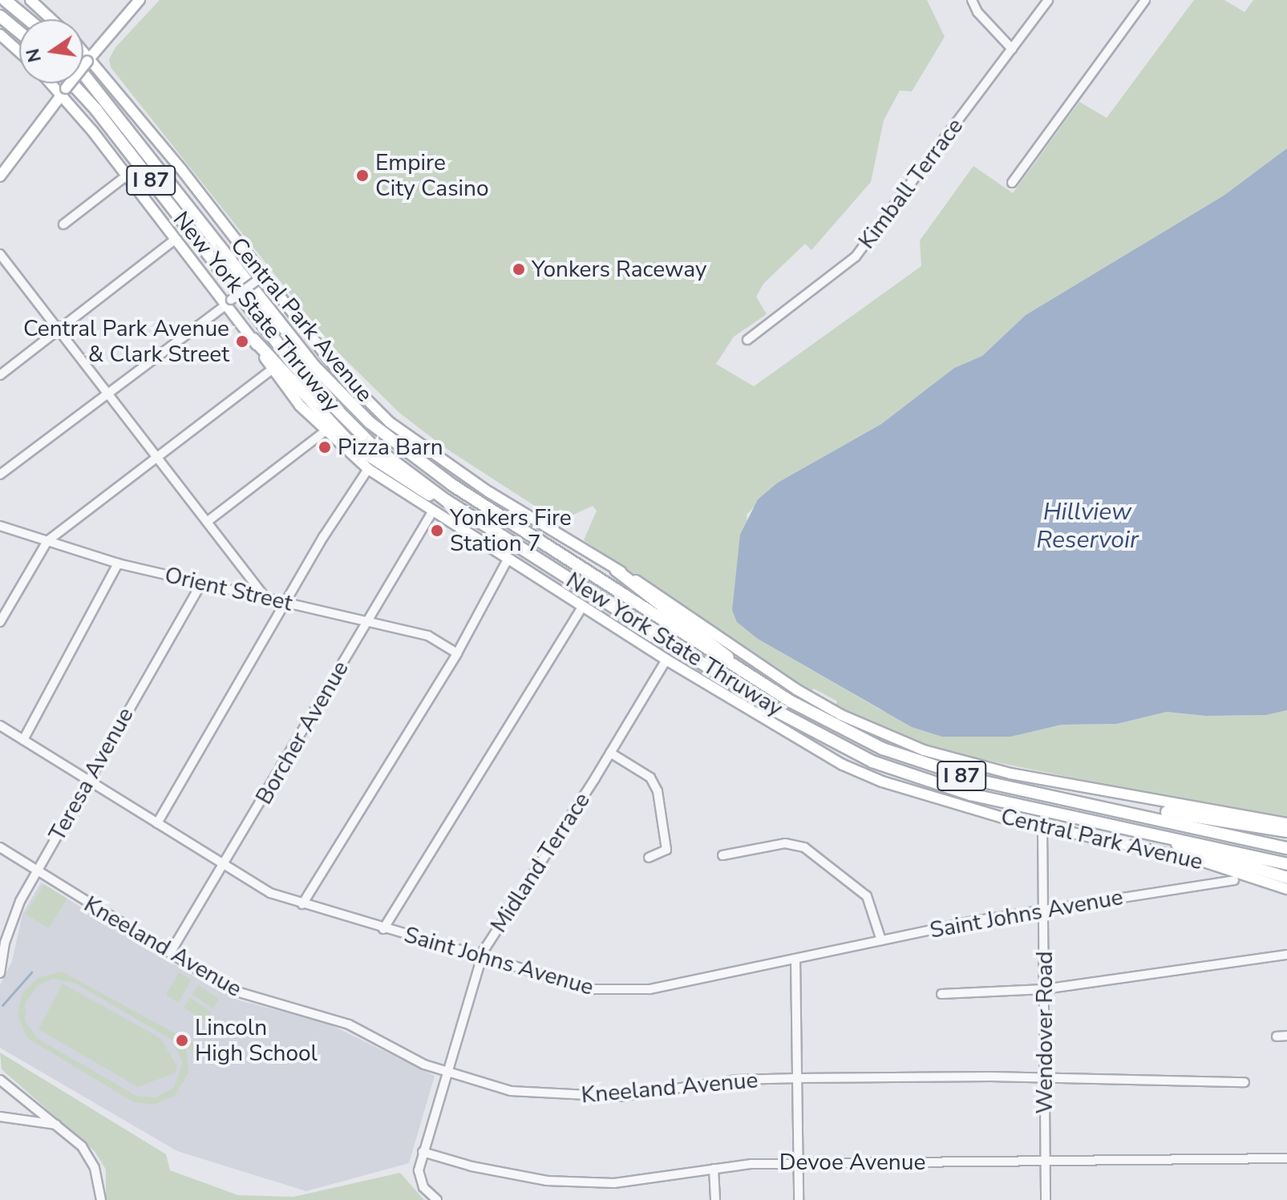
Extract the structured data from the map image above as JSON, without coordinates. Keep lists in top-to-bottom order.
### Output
{
  "streets": {
    "highway": ["I 87", "New York State Thruway"],
    "main road": ["Central Park Avenue"],
    "street": [
      "Kimball Terrace",
      "Orient Street",
      "Borcher Avenue",
      "Teresa Avenue",
      "Midland Terrace",
      "Saint Johns Avenue",
      "Kneeland Avenue",
      "Wendover Road",
      "Devoe Avenue"
    ]
  },
  "crossings": [
    ["Central Park Avenue", "Borcher Avenue"],
    ["Central Park Avenue", "Midland Terrace"],
    ["Central Park Avenue", "Wendover Road"],
    ["Orient Street", "Borcher Avenue"],
    ["Orient Street", "Teresa Avenue"],
    ["Borcher Avenue", "Saint Johns Avenue"],
    ["Borcher Avenue", "Kneeland Avenue"],
    ["Teresa Avenue", "Saint Johns Avenue"],
    ["Teresa Avenue", "Kneeland Avenue"],
    ["Midland Terrace", "Saint Johns Avenue"],
    ["Midland Terrace", "Kneeland Avenue"],
    ["Midland Terrace", "Devoe Avenue"],
    ["Saint Johns Avenue", "Wendover Road"],
    ["Kneeland Avenue", "Wendover Road"],
    ["Wendover Road", "Devoe Avenue"]
  ],
  "water": ["Hillview Reservoir"],
  "places": [
    "Empire City Casino",
    "Yonkers Raceway",
    "Central Park Avenue & Clark Street",
    "Pizza Barn",
    "Yonkers Fire Station 7",
    "Lincoln High School"
  ],
  "north": "left"
}
